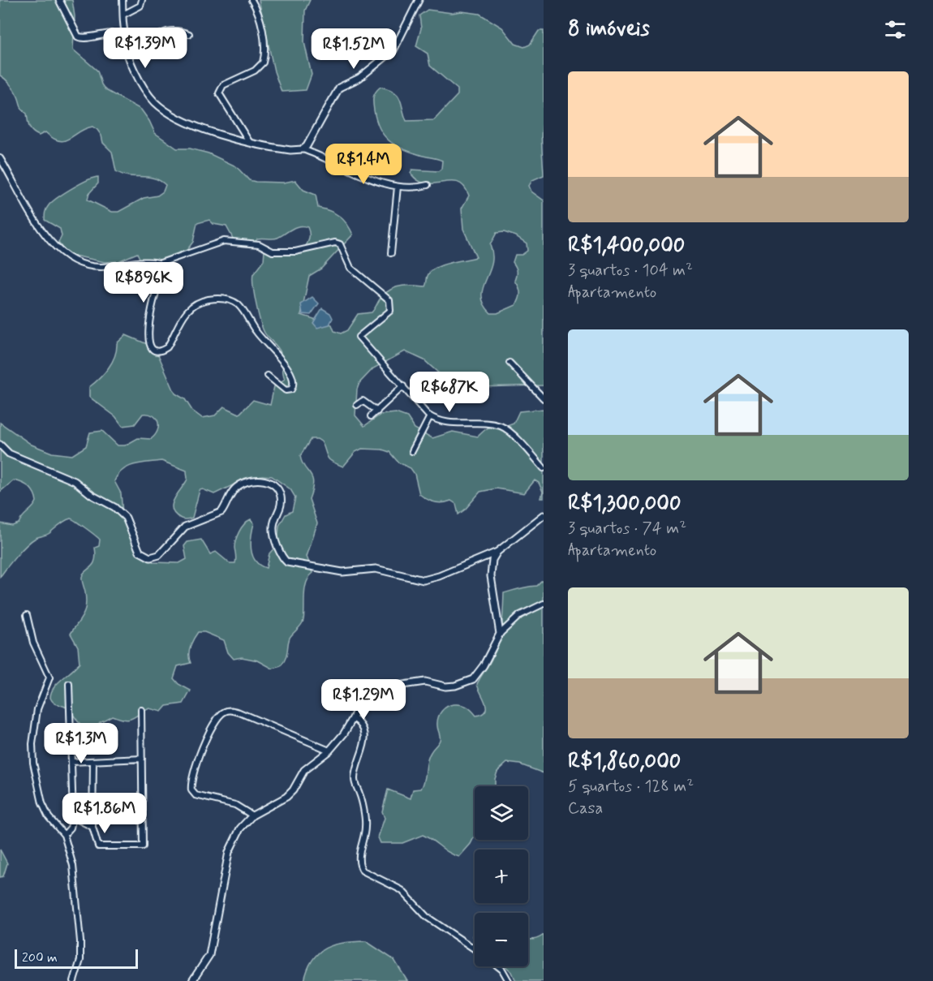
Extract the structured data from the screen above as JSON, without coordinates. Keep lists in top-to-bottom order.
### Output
{
  "scale_bar": "200 m",
  "page": {
    "heading": "8 imóveis",
    "price": [
      "R$1.39M",
      "R$1.52M",
      "R$1.4M",
      "R$896K",
      "R$687K",
      "R$1.29M",
      "R$1.3M",
      "R$1.86M"
    ],
    "list": [
      {
        "name": "R$1,400,000",
        "note": "3 quartos · 104 m² · Apartamento"
      },
      {
        "name": "R$1,300,000",
        "note": "3 quartos · 74 m² · Apartamento"
      },
      {
        "name": "R$1,860,000",
        "note": "5 quartos · 128 m² · Casa"
      }
    ],
    "map_buttons": ["+", "−"],
    "scale": "200 m"
  }
}
